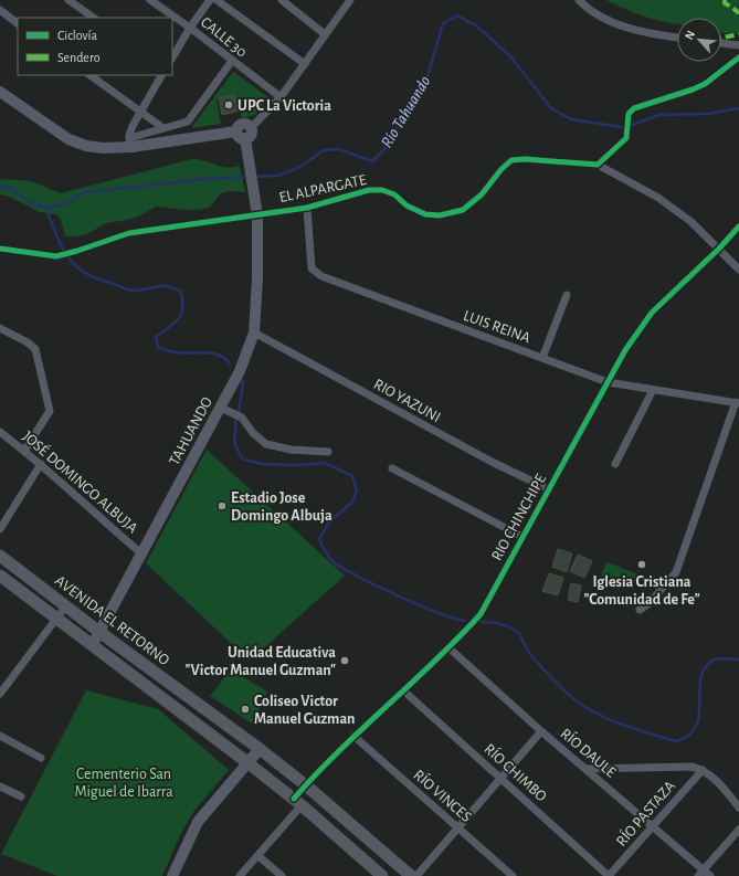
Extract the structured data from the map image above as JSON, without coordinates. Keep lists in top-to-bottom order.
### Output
{
  "streets": {
    "main road": ["AVENIDA EL RETORNO"],
    "street": [
      "CALLE 30",
      "EL ALPARGATE",
      "LUIS REINA",
      "RIO YAZUNI",
      "TAHUANDO",
      "JOSÉ DOMINGO ALBUJA",
      "RIO CHINCHIPE",
      "RÍO DAULE",
      "RÍO CHIMBO",
      "RÍO VINCES",
      "RÍO PASTAZA"
    ]
  },
  "crossings": [
    ["EL ALPARGATE", "LUIS REINA"],
    ["EL ALPARGATE", "TAHUANDO"],
    ["LUIS REINA", "RIO CHINCHIPE"],
    ["RIO YAZUNI", "TAHUANDO"],
    ["RIO YAZUNI", "RIO CHINCHIPE"],
    ["TAHUANDO", "JOSÉ DOMINGO ALBUJA"],
    ["TAHUANDO", "AVENIDA EL RETORNO"],
    ["RIO CHINCHIPE", "AVENIDA EL RETORNO"],
    ["RIO CHINCHIPE", "RÍO DAULE"],
    ["RIO CHINCHIPE", "RÍO CHIMBO"],
    ["RIO CHINCHIPE", "RÍO VINCES"],
    ["RÍO DAULE", "RÍO PASTAZA"],
    ["RÍO CHIMBO", "RÍO PASTAZA"]
  ],
  "water": ["Río Tahuando"],
  "parks": ["Cementerio San Miguel de Ibarra"],
  "places": [
    "UPC La Victoria",
    "Estadio Jose Domingo Albuja",
    "Iglesia Cristiana \"Comunidad de Fe\"",
    "Unidad Educativa \"Victor Manuel Guzman\"",
    "Coliseo Victor Manuel Guzman"
  ],
  "legend": ["Ciclovía", "Sendero"],
  "north": "top left"
}
